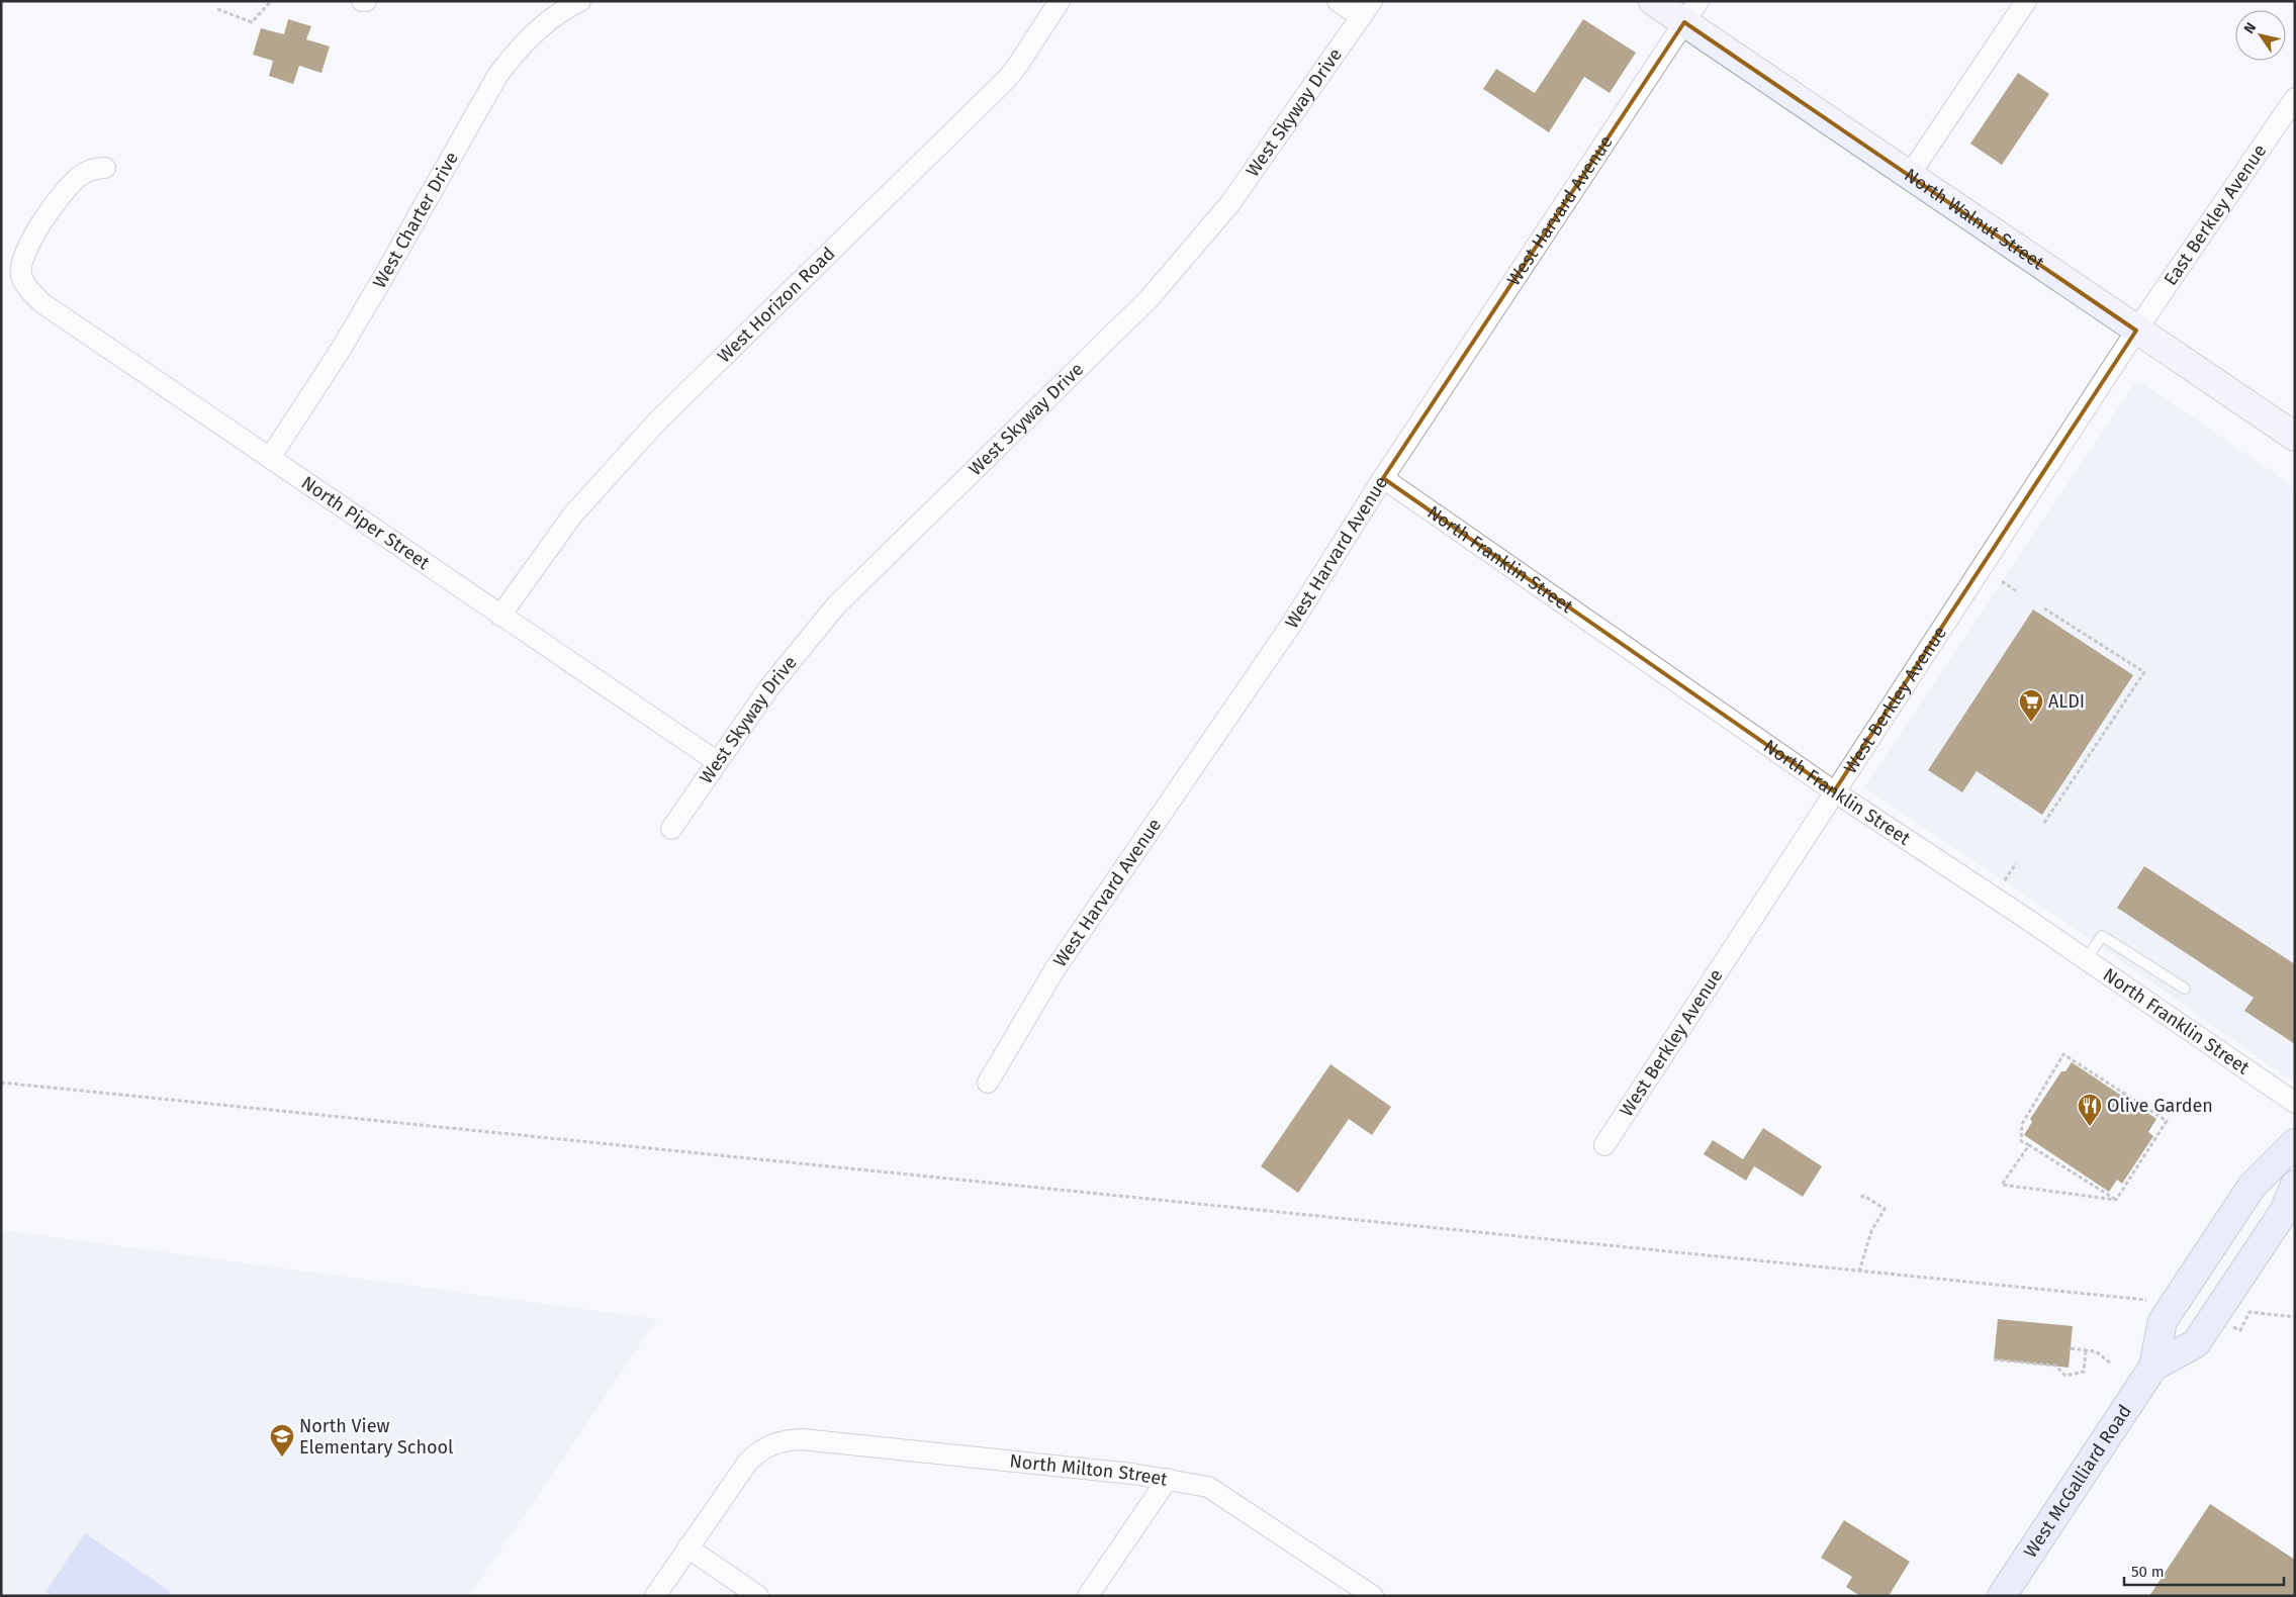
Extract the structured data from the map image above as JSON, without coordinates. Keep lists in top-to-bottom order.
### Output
{
  "streets": {
    "main road": ["North Walnut Street", "West McGalliard Road"],
    "street": [
      "West Skyway Drive",
      "West Harvard Avenue",
      "East Berkley Avenue",
      "West Charter Drive",
      "West Horizon Road",
      "North Piper Street",
      "North Franklin Street",
      "West Berkley Avenue",
      "North Milton Street"
    ]
  },
  "crossings": [
    ["West Skyway Drive", "North Piper Street"],
    ["West Harvard Avenue", "North Walnut Street"],
    ["West Harvard Avenue", "North Franklin Street"],
    ["East Berkley Avenue", "North Walnut Street"],
    ["East Berkley Avenue", "West Berkley Avenue"],
    ["North Walnut Street", "West Berkley Avenue"],
    ["West Charter Drive", "North Piper Street"],
    ["West Horizon Road", "North Piper Street"],
    ["North Franklin Street", "West Berkley Avenue"]
  ],
  "places": {
    "supermarket": ["ALDI"],
    "restaurant": ["Olive Garden"],
    "school or university": ["North View Elementary School"]
  },
  "scale_bar": "50 m",
  "north": "top left"
}
